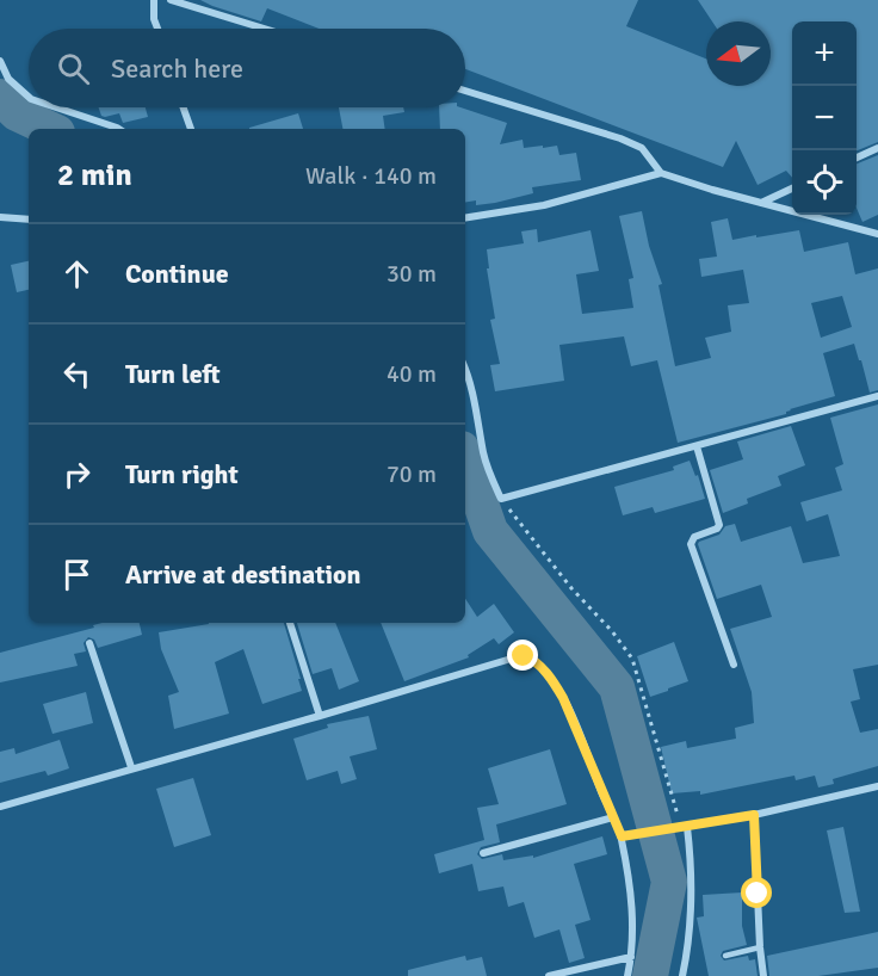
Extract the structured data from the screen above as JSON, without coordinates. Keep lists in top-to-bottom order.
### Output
{
  "north": "left",
  "page": {
    "map_buttons": ["+", "−"],
    "search": "Search here",
    "heading": ["2 min", "Walk · 140 m"],
    "list": [
      ["Continue", "30 m"],
      ["Turn left", "40 m"],
      ["Turn right", "70 m"],
      "Arrive at destination"
    ]
  }
}
